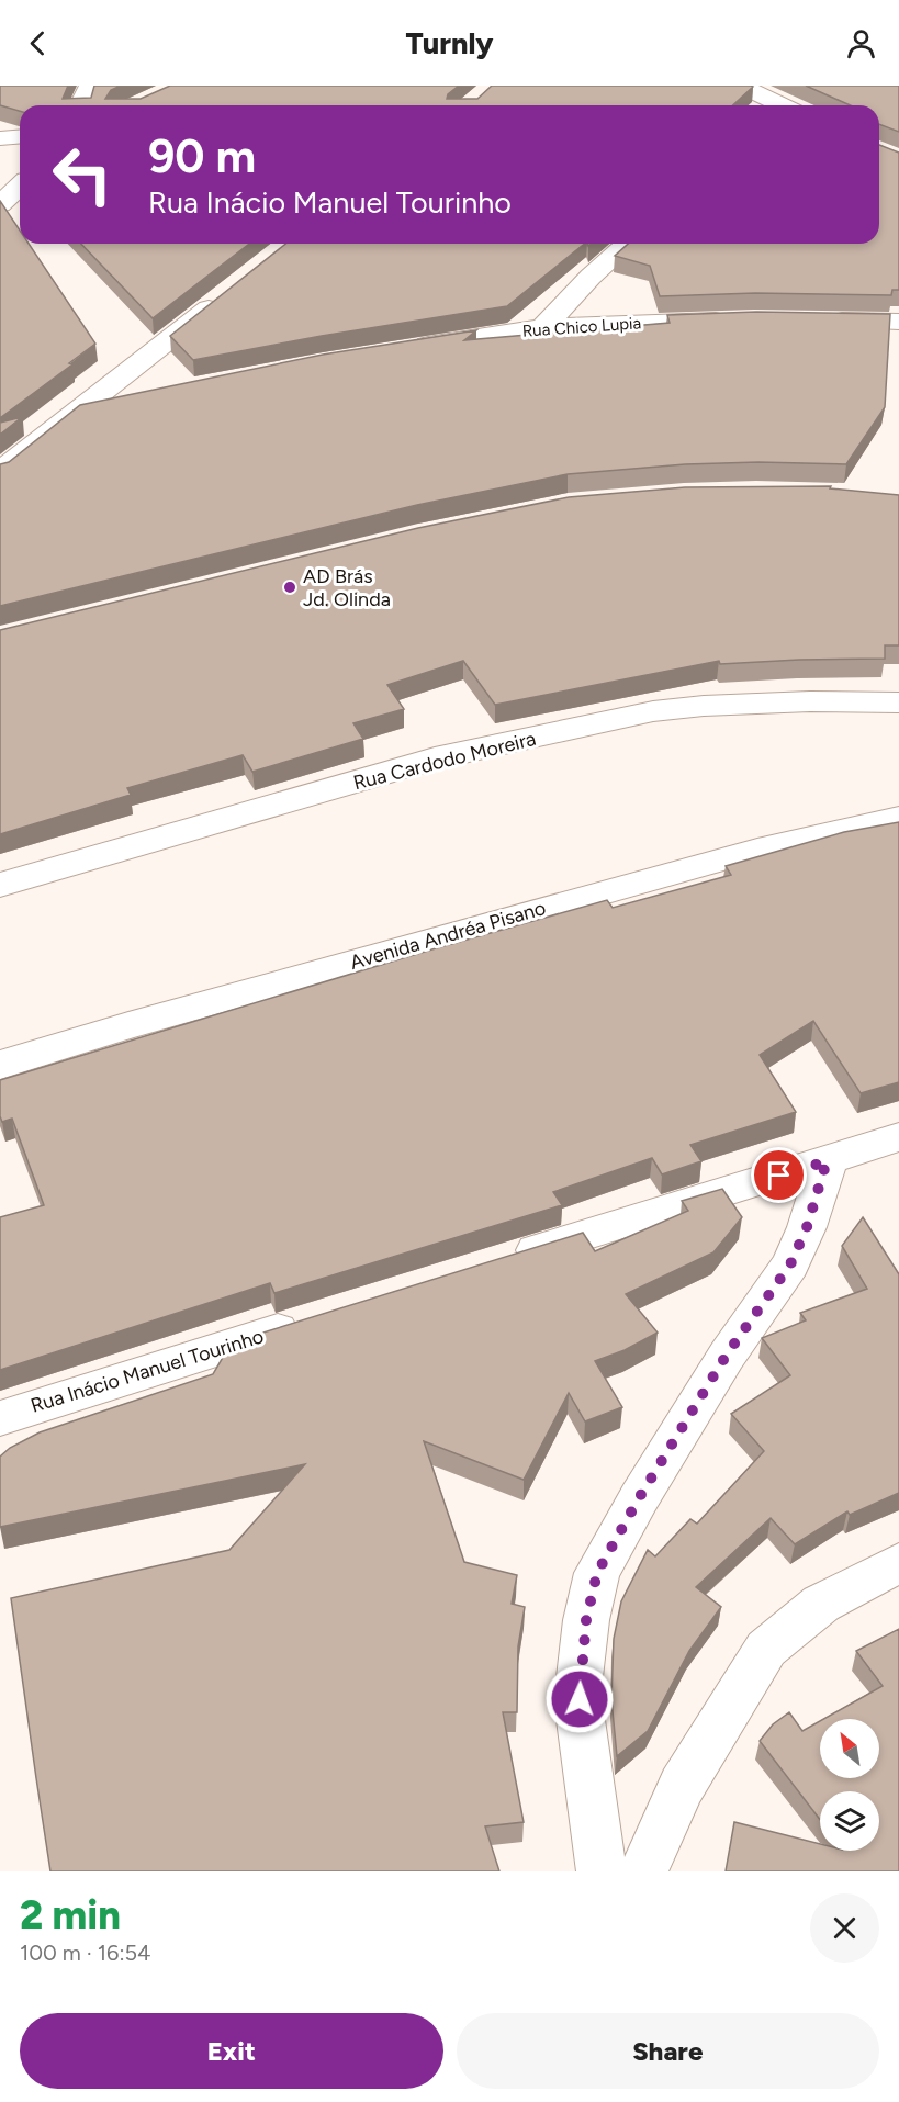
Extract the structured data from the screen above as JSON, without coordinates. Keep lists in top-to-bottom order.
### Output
{
  "streets": {
    "street": [
      "Rua Chico Lupia",
      "Rua Cardodo Moreira",
      "Avenida Andréa Pisano",
      "Rua Inácio Manuel Tourinho"
    ]
  },
  "places": ["AD Brás Jd. Olinda"],
  "north": "top left",
  "page": {
    "header": "Turnly",
    "turn": ["90 m", "Rua Inácio Manuel Tourinho"],
    "heading": ["2 min", "100 m · 16:54"],
    "buttons": ["Exit", "Share"]
  }
}
